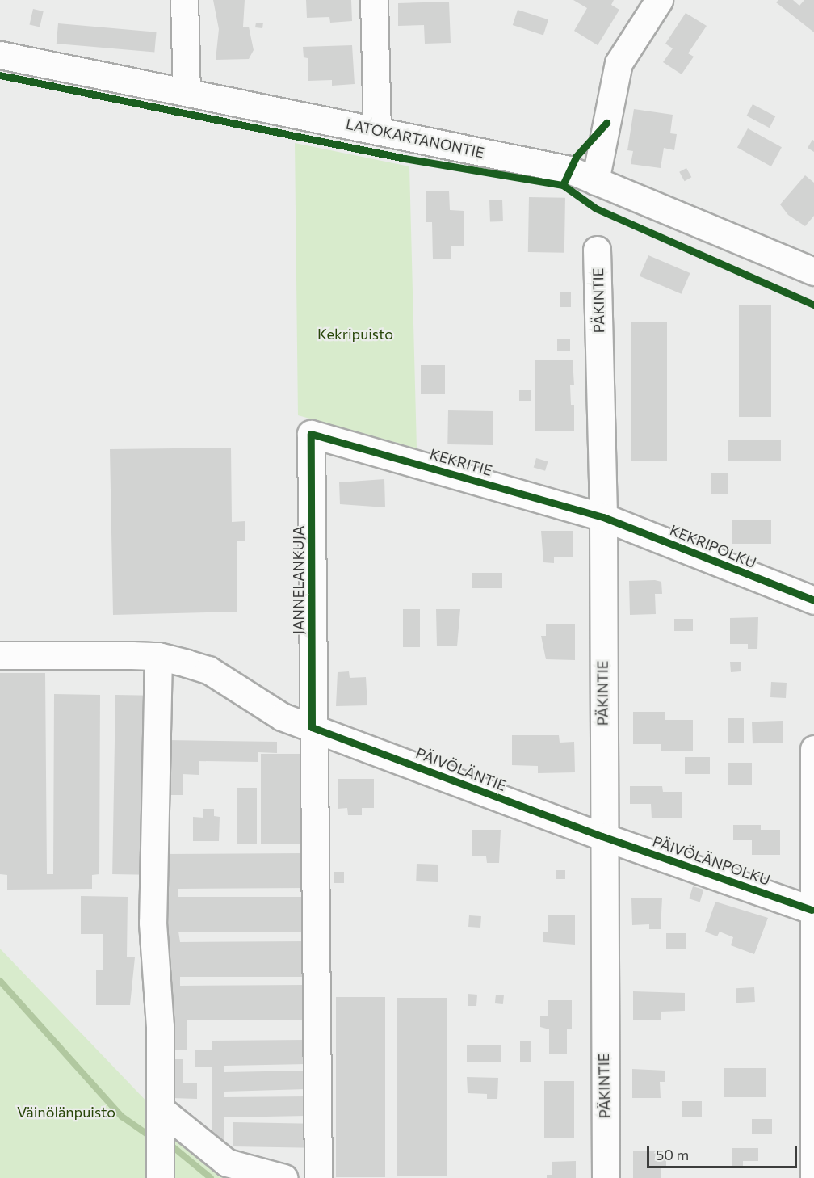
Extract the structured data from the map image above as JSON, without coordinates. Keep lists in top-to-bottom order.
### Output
{
  "streets": {
    "street": [
      "LATOKARTANONTIE",
      "PÄKINTIE",
      "KEKRITIE",
      "KEKRIPOLKU",
      "JANNELANKUJA",
      "PÄIVÖLÄNTIE",
      "PÄIVÖLÄNPOLKU"
    ]
  },
  "crossings": [
    ["PÄKINTIE", "KEKRITIE"],
    ["PÄKINTIE", "KEKRIPOLKU"],
    ["PÄKINTIE", "PÄIVÖLÄNTIE"],
    ["PÄKINTIE", "PÄIVÖLÄNPOLKU"],
    ["KEKRITIE", "KEKRIPOLKU"],
    ["KEKRITIE", "JANNELANKUJA"],
    ["JANNELANKUJA", "PÄIVÖLÄNTIE"],
    ["PÄIVÖLÄNTIE", "PÄIVÖLÄNPOLKU"]
  ],
  "parks": ["Kekripuisto", "Väinölänpuisto"],
  "scale_bar": "50 m"
}
